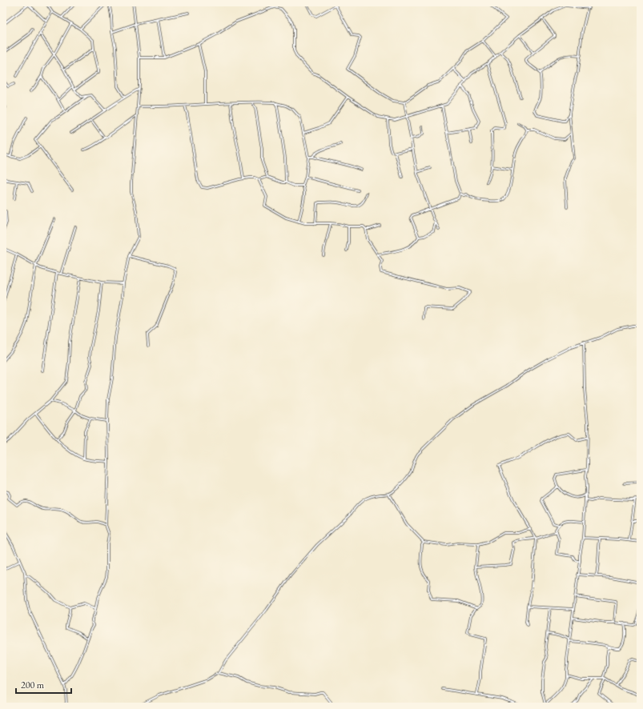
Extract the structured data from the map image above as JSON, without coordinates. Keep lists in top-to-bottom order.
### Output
{
  "scale_bar": "200 m"
}
